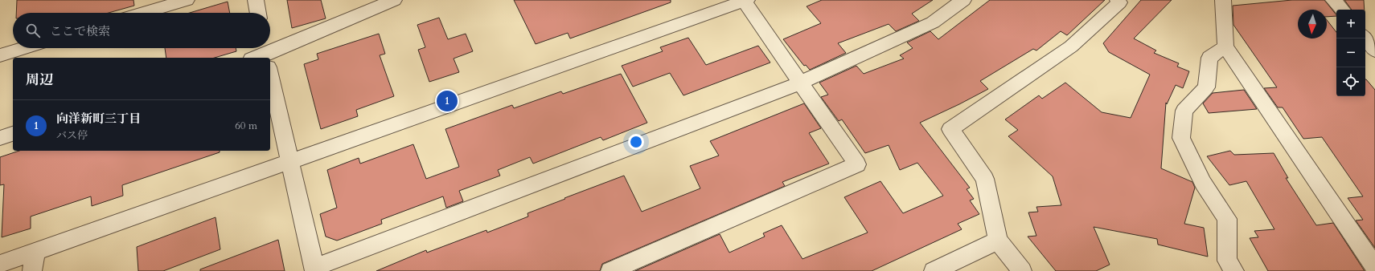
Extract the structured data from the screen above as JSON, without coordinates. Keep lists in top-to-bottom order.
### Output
{
  "north": "bottom",
  "page": {
    "map_buttons": ["+", "−"],
    "search": "ここで検索",
    "heading": "周辺",
    "pins": "1",
    "list": [
      {
        "mark": "1",
        "name": "向洋新町三丁目",
        "note": "バス停",
        "value": "60 m"
      }
    ]
  }
}
